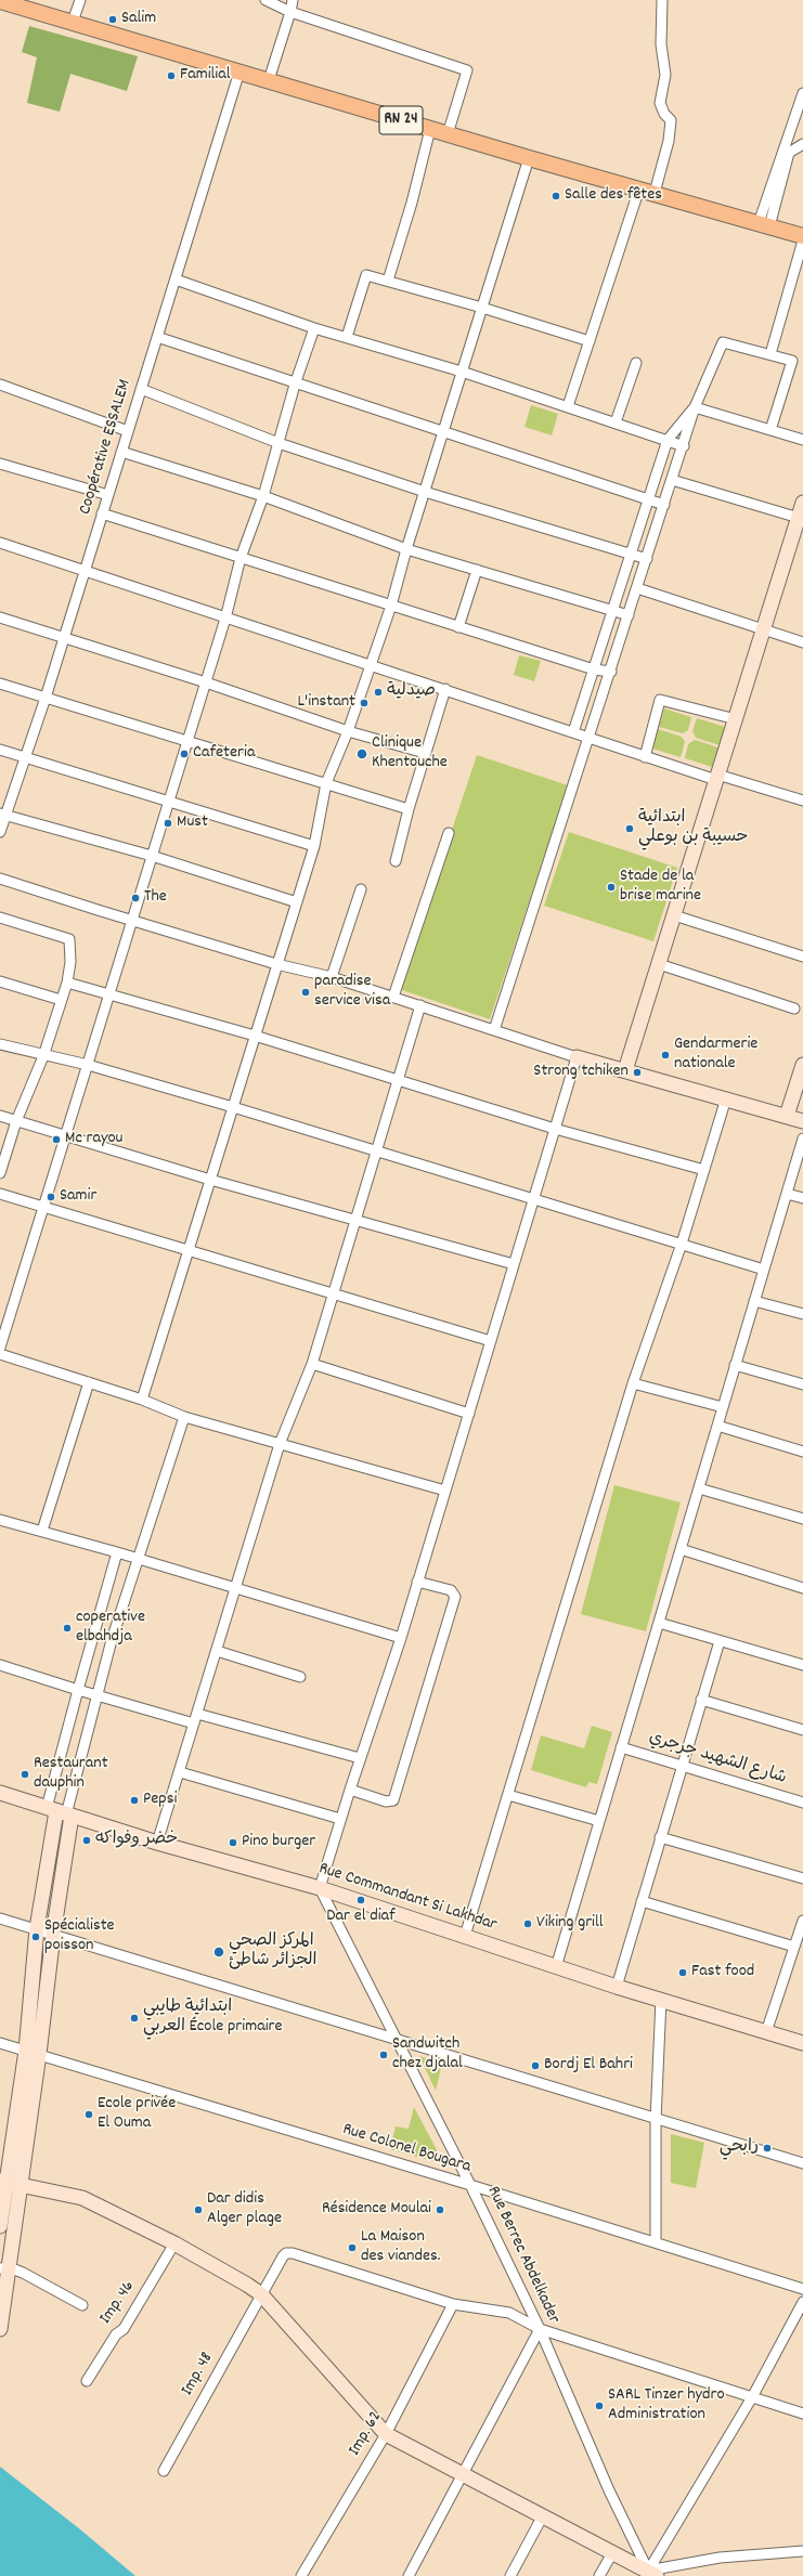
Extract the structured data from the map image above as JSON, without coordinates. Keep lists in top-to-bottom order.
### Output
{
  "streets": {
    "main road": ["RN 24", "Rue Commandant Si Lakhdar"],
    "street": [
      "Coopérative ESSALEM",
      "شارع الشهيد جرجري",
      "Rue Colonel Bougara",
      "Rue Berrec Abdelkader",
      "Imp. 46",
      "Imp. 48",
      "Imp. 62"
    ]
  },
  "crossings": [
    ["RN 24", "Coopérative ESSALEM"],
    ["Rue Commandant Si Lakhdar", "Rue Berrec Abdelkader"],
    ["Rue Colonel Bougara", "Rue Berrec Abdelkader"],
    ["Rue Berrec Abdelkader", "Imp. 48"],
    ["Imp. 48", "Imp. 62"]
  ],
  "places": [
    "Salim",
    "Familial",
    "Salle des fêtes",
    "صيدلية",
    "L'instant",
    "Cafeteria",
    "Clinique Khentouche",
    "Must",
    "ابتدائية حسيبة بن بوعلي",
    "Stade de la brise marine",
    "The",
    "paradise service visa",
    "Gendarmerie nationale",
    "Strong tchiken",
    "Mc rayou",
    "Samir",
    "coperative elbahdja",
    "Restaurant dauphin",
    "Pepsi",
    "خضر وفواكه",
    "Pino burger",
    "Dar el diaf",
    "Viking grill",
    "Spécialiste poisson",
    "المركز الصحي الجزائر شاطئ",
    "Fast food",
    "ابتدائية طايبي العربي École primaire",
    "Sandwitch chez djalal",
    "Bordj El Bahri",
    "Ecole privée El Ouma",
    "رابحي",
    "Dar didis Alger plage",
    "Résidence Moulai",
    "La Maison des viandes.",
    "SARL Tinzer hydro Administration"
  ]
}
